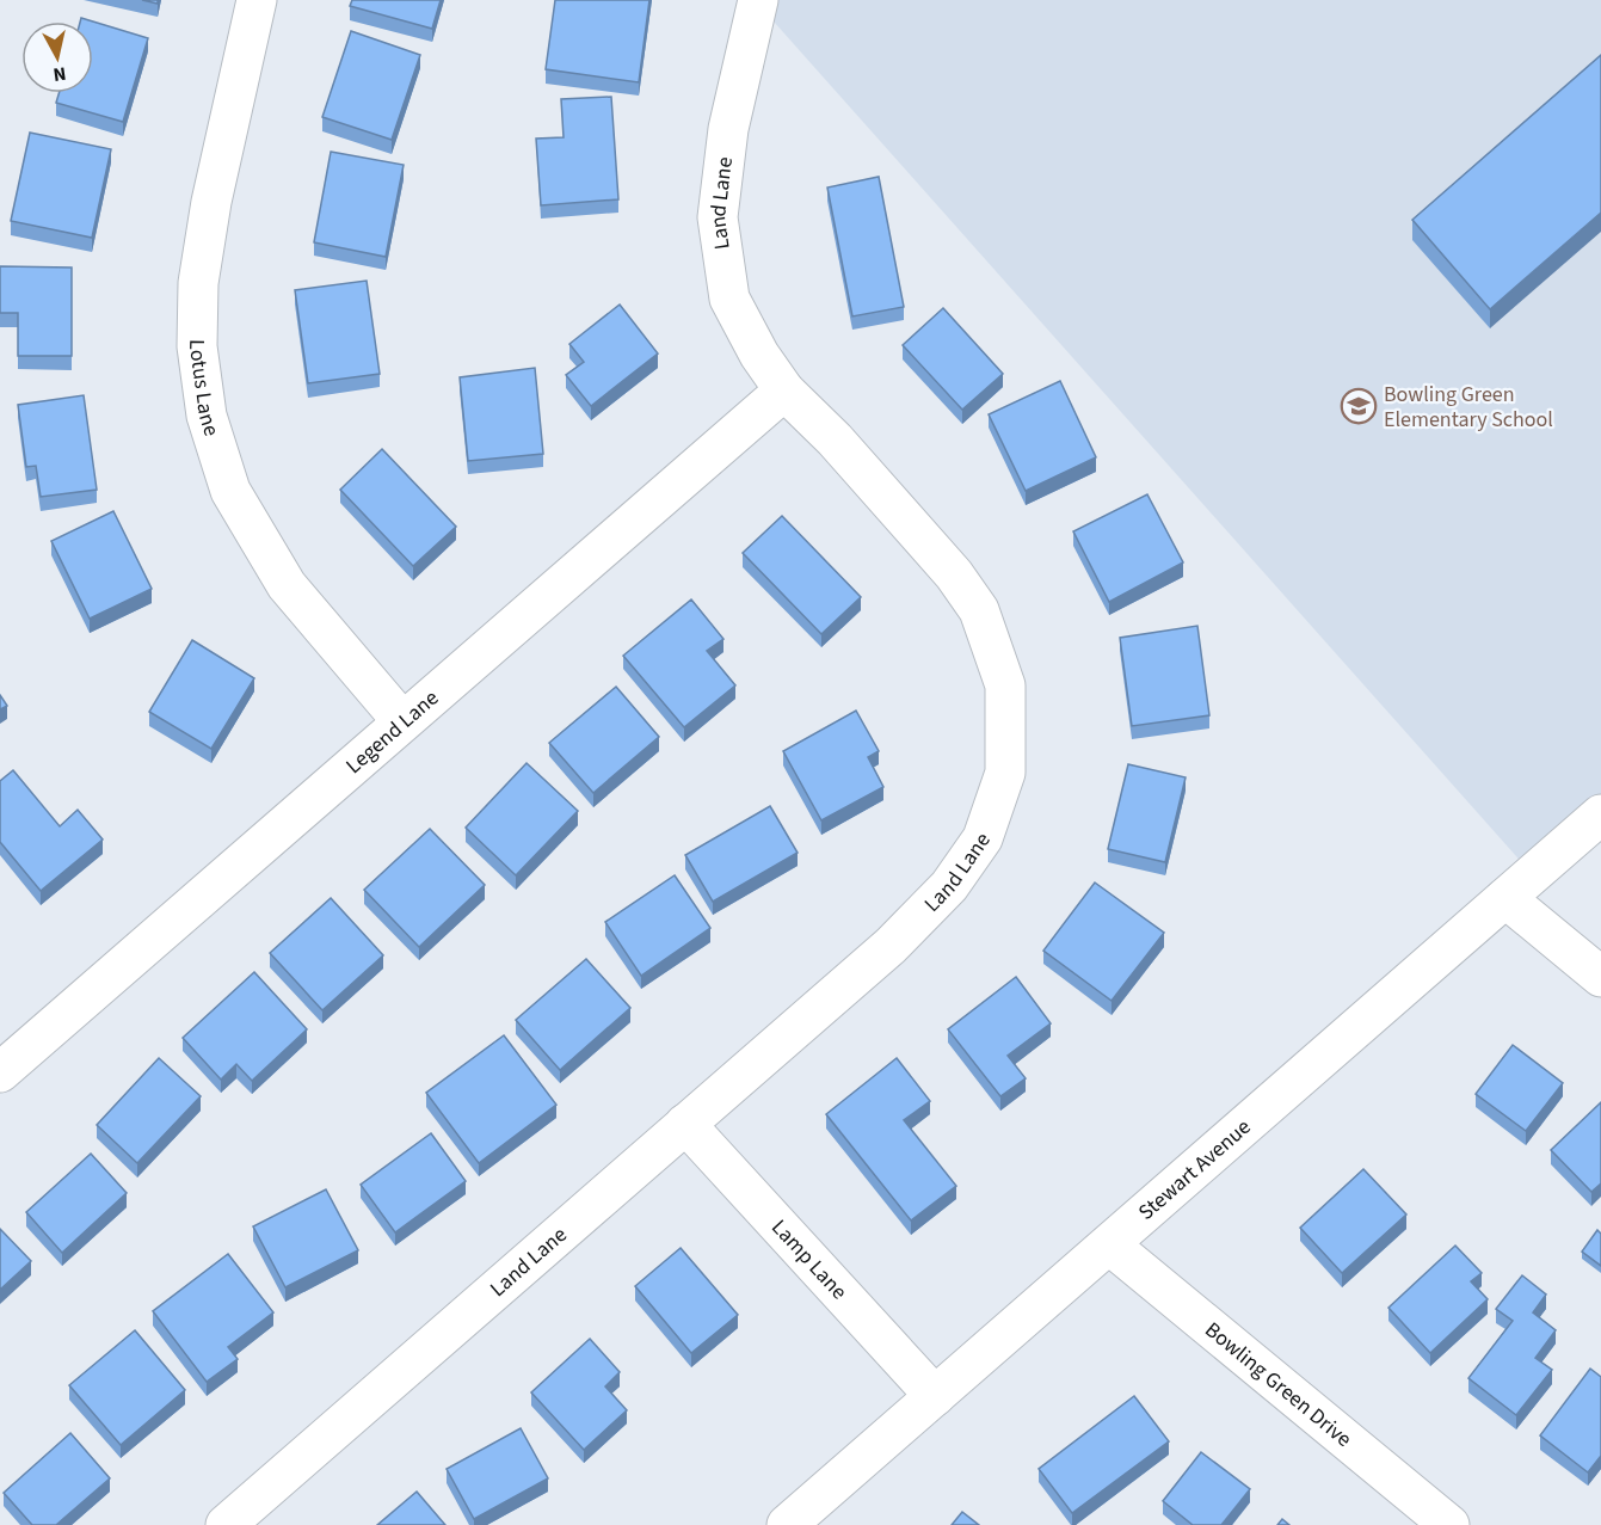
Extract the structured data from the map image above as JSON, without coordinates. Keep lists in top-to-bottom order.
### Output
{
  "streets": {
    "street": [
      "Land Lane",
      "Lotus Lane",
      "Legend Lane",
      "Stewart Avenue",
      "Lamp Lane",
      "Bowling Green Drive"
    ]
  },
  "crossings": [
    ["Land Lane", "Legend Lane"],
    ["Land Lane", "Lamp Lane"],
    ["Lotus Lane", "Legend Lane"],
    ["Stewart Avenue", "Lamp Lane"],
    ["Stewart Avenue", "Bowling Green Drive"]
  ],
  "places": {
    "school or university": ["Bowling Green Elementary School"]
  },
  "north": "bottom"
}
